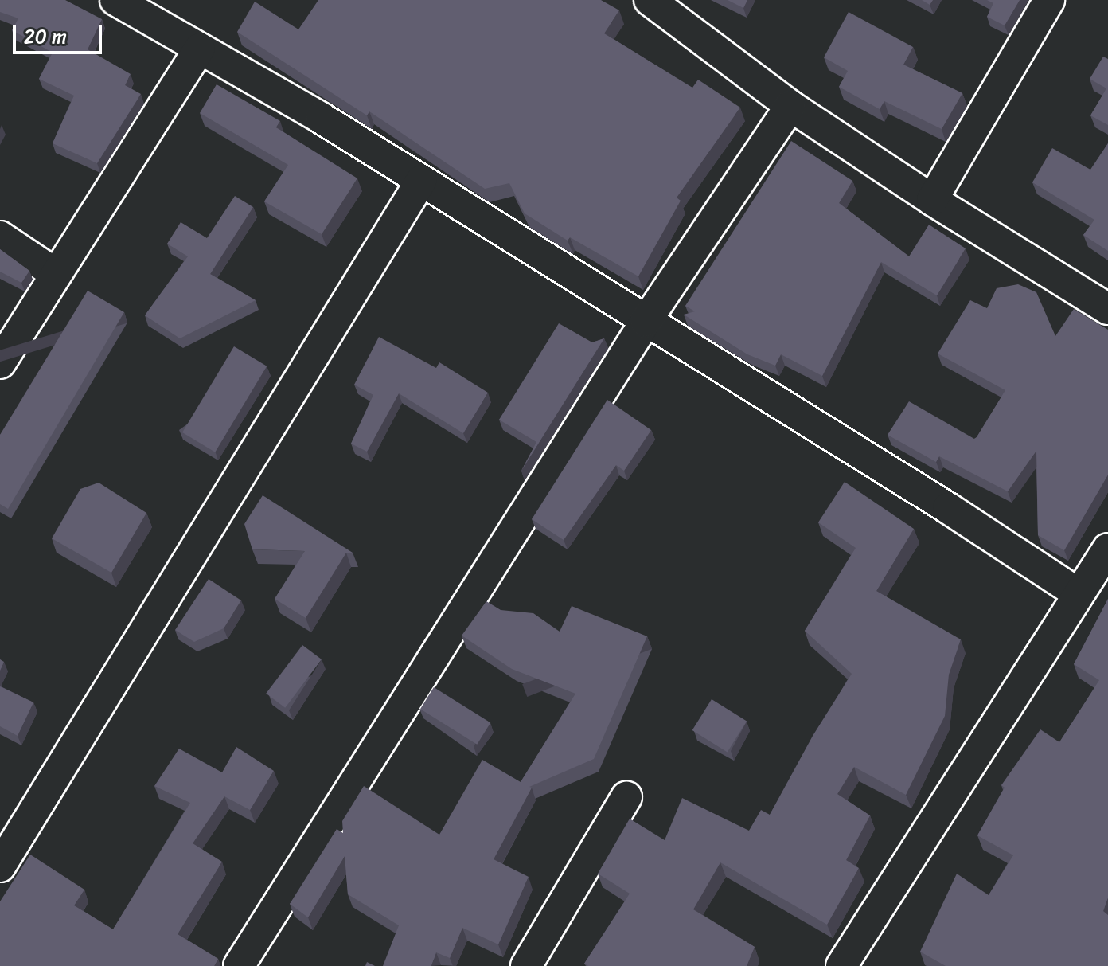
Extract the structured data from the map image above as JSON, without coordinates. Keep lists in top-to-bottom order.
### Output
{
  "scale_bar": "20 m"
}
